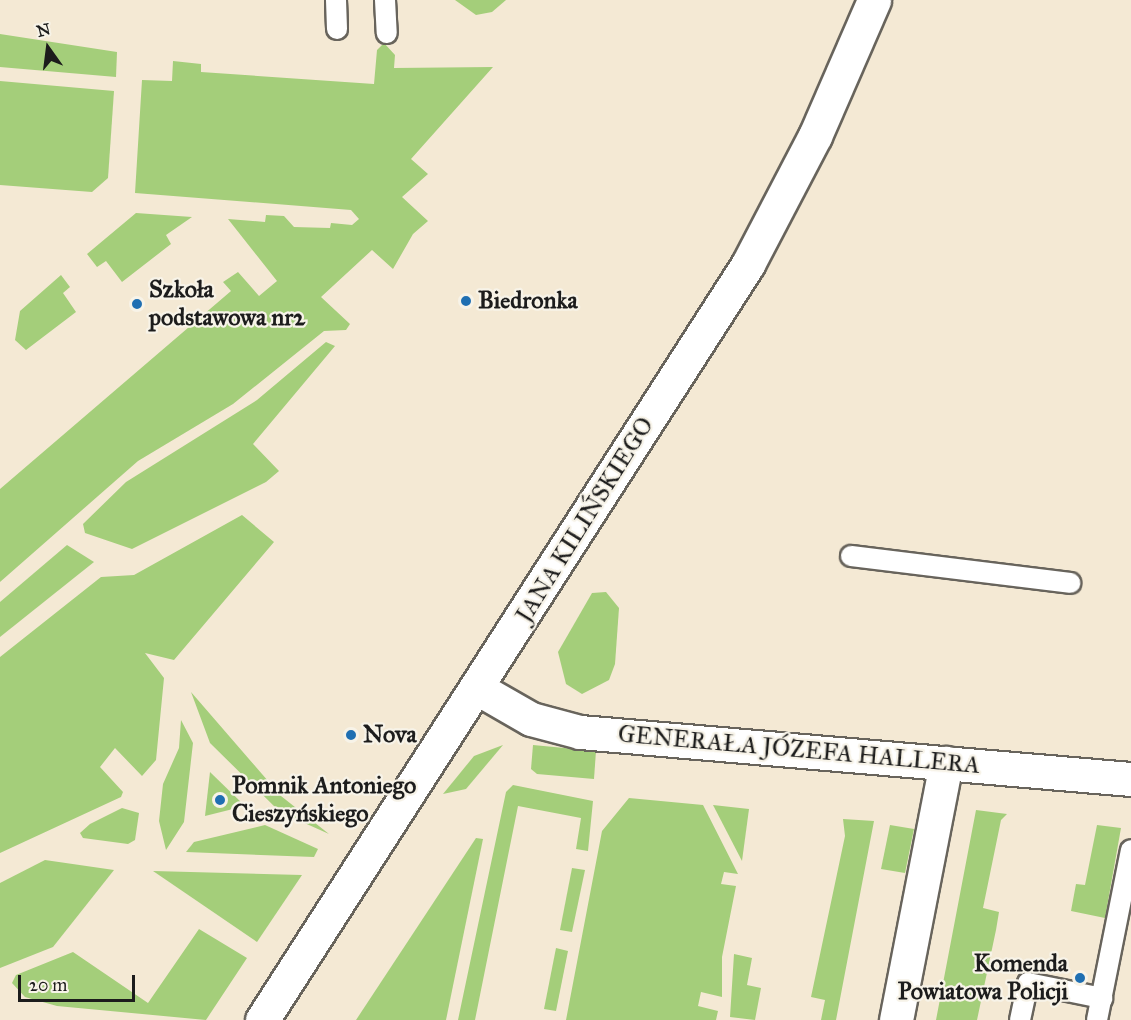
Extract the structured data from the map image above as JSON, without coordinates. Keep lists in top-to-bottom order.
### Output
{
  "streets": {
    "street": ["JANA KILIŃSKIEGO", "GENERAŁA JÓZEFA HALLERA"]
  },
  "crossings": [
    ["JANA KILIŃSKIEGO", "GENERAŁA JÓZEFA HALLERA"]
  ],
  "places": [
    "Biedronka",
    "Szkoła podstawowa nr2",
    "Nova",
    "Pomnik Antoniego Cieszyńskiego",
    "Komenda Powiatowa Policji"
  ],
  "scale_bar": "20 m",
  "north": "top"
}
